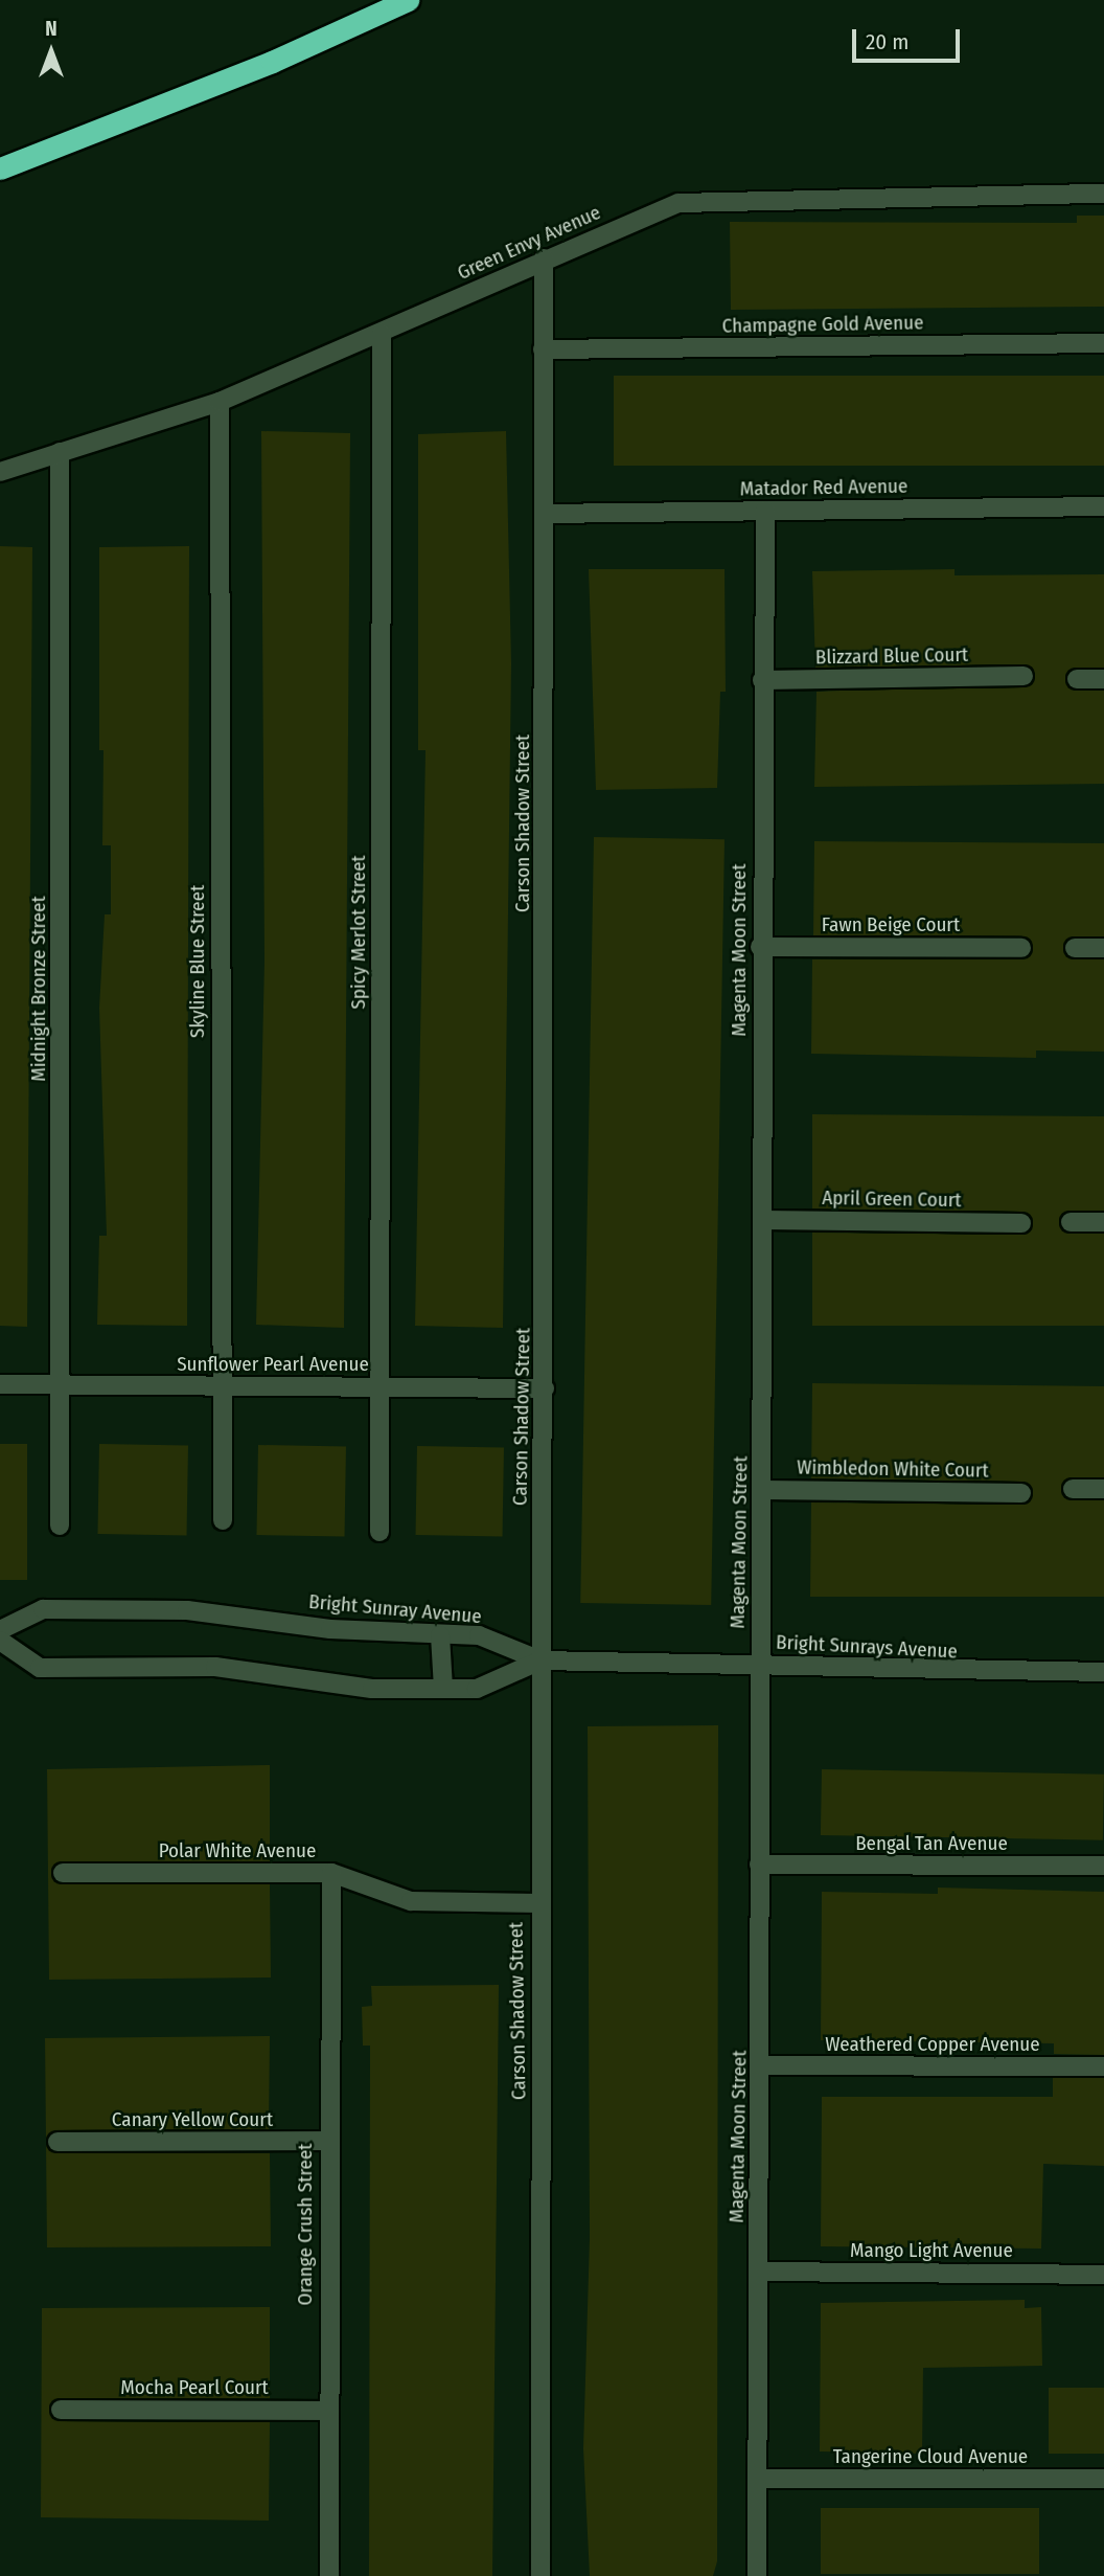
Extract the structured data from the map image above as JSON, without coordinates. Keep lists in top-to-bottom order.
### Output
{
  "streets": {
    "street": [
      "Green Envy Avenue",
      "Champagne Gold Avenue",
      "Matador Red Avenue",
      "Blizzard Blue Court",
      "Carson Shadow Street",
      "Fawn Beige Court",
      "Spicy Merlot Street",
      "Magenta Moon Street",
      "Skyline Blue Street",
      "Midnight Bronze Street",
      "April Green Court",
      "Sunflower Pearl Avenue",
      "Wimbledon White Court",
      "Bright Sunray Avenue",
      "Bright Sunrays Avenue",
      "Bengal Tan Avenue",
      "Polar White Avenue",
      "Weathered Copper Avenue",
      "Canary Yellow Court",
      "Orange Crush Street",
      "Mango Light Avenue",
      "Mocha Pearl Court",
      "Tangerine Cloud Avenue"
    ]
  },
  "crossings": [
    ["Green Envy Avenue", "Carson Shadow Street"],
    ["Green Envy Avenue", "Spicy Merlot Street"],
    ["Green Envy Avenue", "Skyline Blue Street"],
    ["Green Envy Avenue", "Midnight Bronze Street"],
    ["Champagne Gold Avenue", "Carson Shadow Street"],
    ["Matador Red Avenue", "Carson Shadow Street"],
    ["Matador Red Avenue", "Magenta Moon Street"],
    ["Blizzard Blue Court", "Magenta Moon Street"],
    ["Carson Shadow Street", "Sunflower Pearl Avenue"],
    ["Carson Shadow Street", "Bright Sunray Avenue"],
    ["Carson Shadow Street", "Bright Sunrays Avenue"],
    ["Carson Shadow Street", "Polar White Avenue"],
    ["Fawn Beige Court", "Magenta Moon Street"],
    ["Spicy Merlot Street", "Sunflower Pearl Avenue"],
    ["Magenta Moon Street", "April Green Court"],
    ["Magenta Moon Street", "Wimbledon White Court"],
    ["Magenta Moon Street", "Bright Sunrays Avenue"],
    ["Magenta Moon Street", "Bengal Tan Avenue"],
    ["Magenta Moon Street", "Weathered Copper Avenue"],
    ["Magenta Moon Street", "Mango Light Avenue"],
    ["Magenta Moon Street", "Tangerine Cloud Avenue"],
    ["Skyline Blue Street", "Sunflower Pearl Avenue"],
    ["Midnight Bronze Street", "Sunflower Pearl Avenue"],
    ["Bright Sunray Avenue", "Bright Sunrays Avenue"],
    ["Polar White Avenue", "Orange Crush Street"],
    ["Canary Yellow Court", "Orange Crush Street"],
    ["Orange Crush Street", "Mocha Pearl Court"]
  ],
  "scale_bar": "20 m",
  "north": "top"
}
